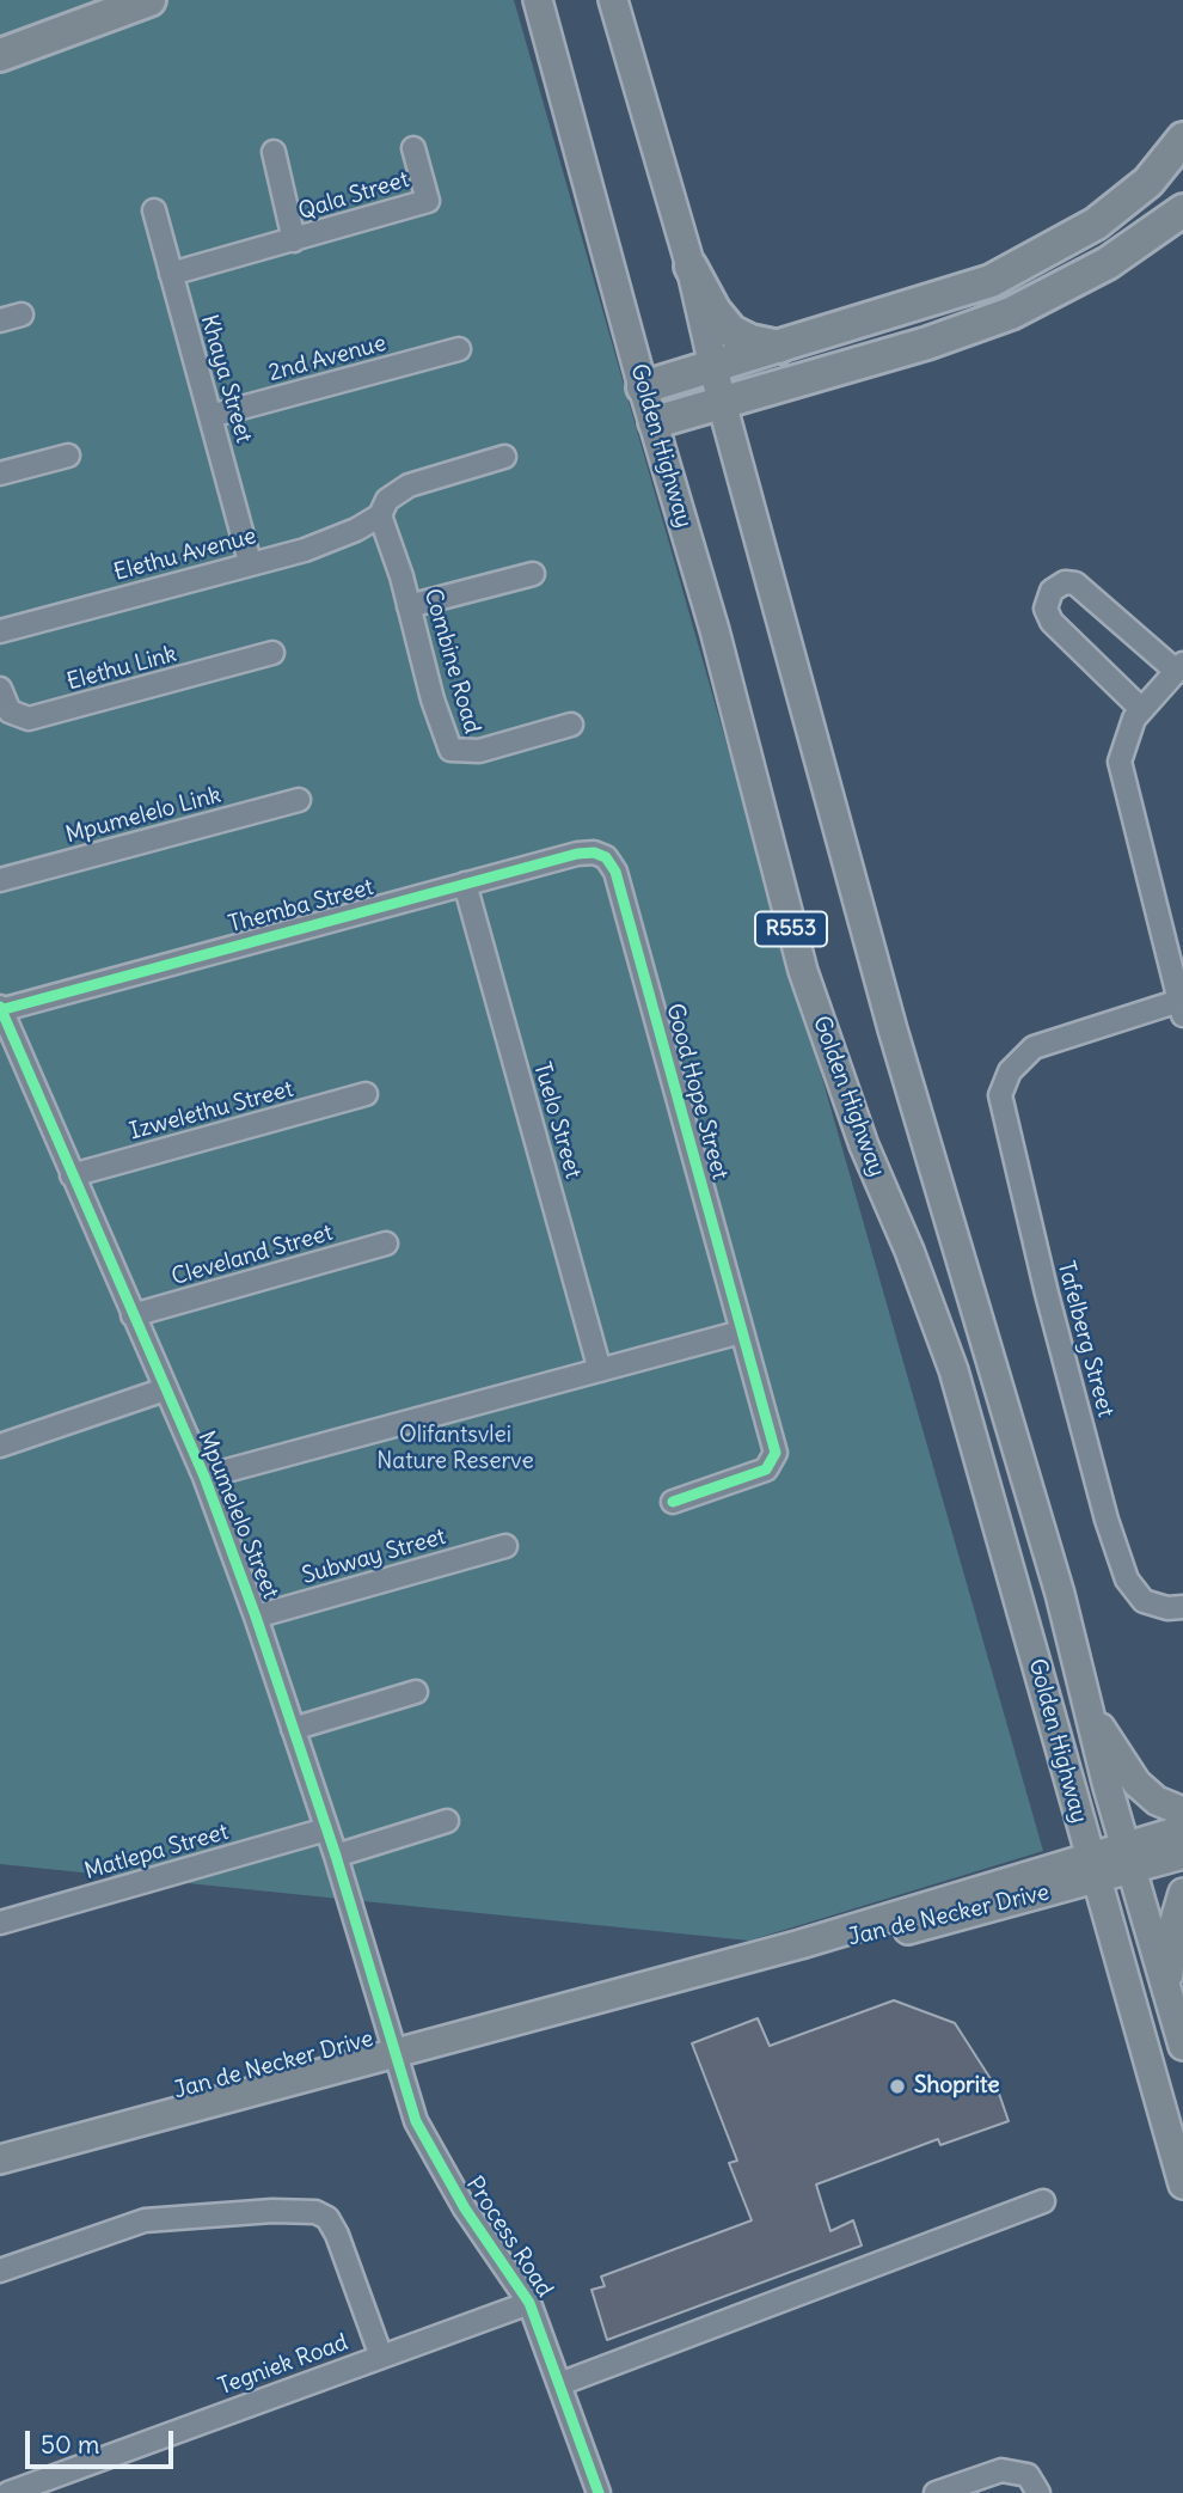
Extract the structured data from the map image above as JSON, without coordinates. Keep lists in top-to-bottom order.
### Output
{
  "streets": {
    "main road": ["Golden Highway", "R553", "Jan de Necker Drive"],
    "street": [
      "Qala Street",
      "2nd Avenue",
      "Khaya Street",
      "Elethu Avenue",
      "Combine Road",
      "Elethu Link",
      "Mpumelelo Link",
      "Themba Street",
      "Good Hope Street",
      "Izwelethu Street",
      "Tuelo Street",
      "Cleveland Street",
      "Tafelberg Street",
      "Mpumelelo Street",
      "Subway Street",
      "Matlepa Street",
      "Process Road",
      "Tegniek Road"
    ]
  },
  "crossings": [
    ["Qala Street", "Khaya Street"],
    ["2nd Avenue", "Khaya Street"],
    ["Khaya Street", "Elethu Avenue"],
    ["Golden Highway", "Jan de Necker Drive"],
    ["Elethu Avenue", "Combine Road"],
    ["Themba Street", "Good Hope Street"],
    ["Themba Street", "Tuelo Street"],
    ["Themba Street", "Mpumelelo Street"],
    ["Izwelethu Street", "Mpumelelo Street"],
    ["Cleveland Street", "Mpumelelo Street"],
    ["Mpumelelo Street", "Subway Street"],
    ["Mpumelelo Street", "Matlepa Street"],
    ["Mpumelelo Street", "Jan de Necker Drive"],
    ["Mpumelelo Street", "Process Road"],
    ["Jan de Necker Drive", "Process Road"],
    ["Process Road", "Tegniek Road"]
  ],
  "parks": ["Olifantsvlei Nature Reserve"],
  "places": ["Shoprite"],
  "scale_bar": "50 m"
}
